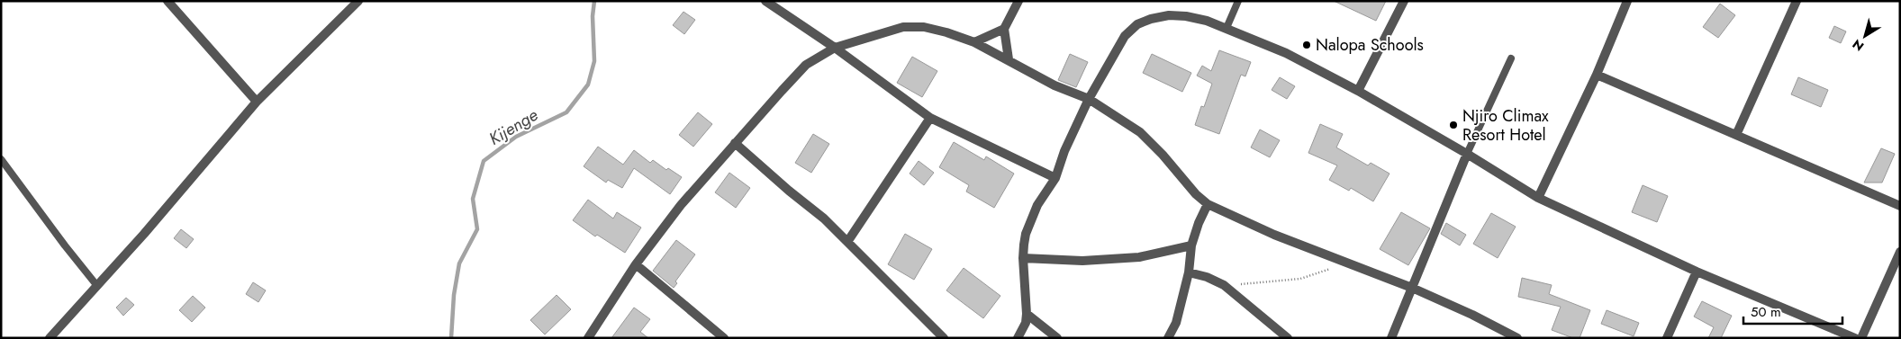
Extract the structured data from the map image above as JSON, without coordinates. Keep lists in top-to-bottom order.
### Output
{
  "water": ["Kijenge"],
  "places": ["Nalopa Schools", "Njiro Climax Resort Hotel"],
  "scale_bar": "50 m",
  "north": "bottom left"
}
